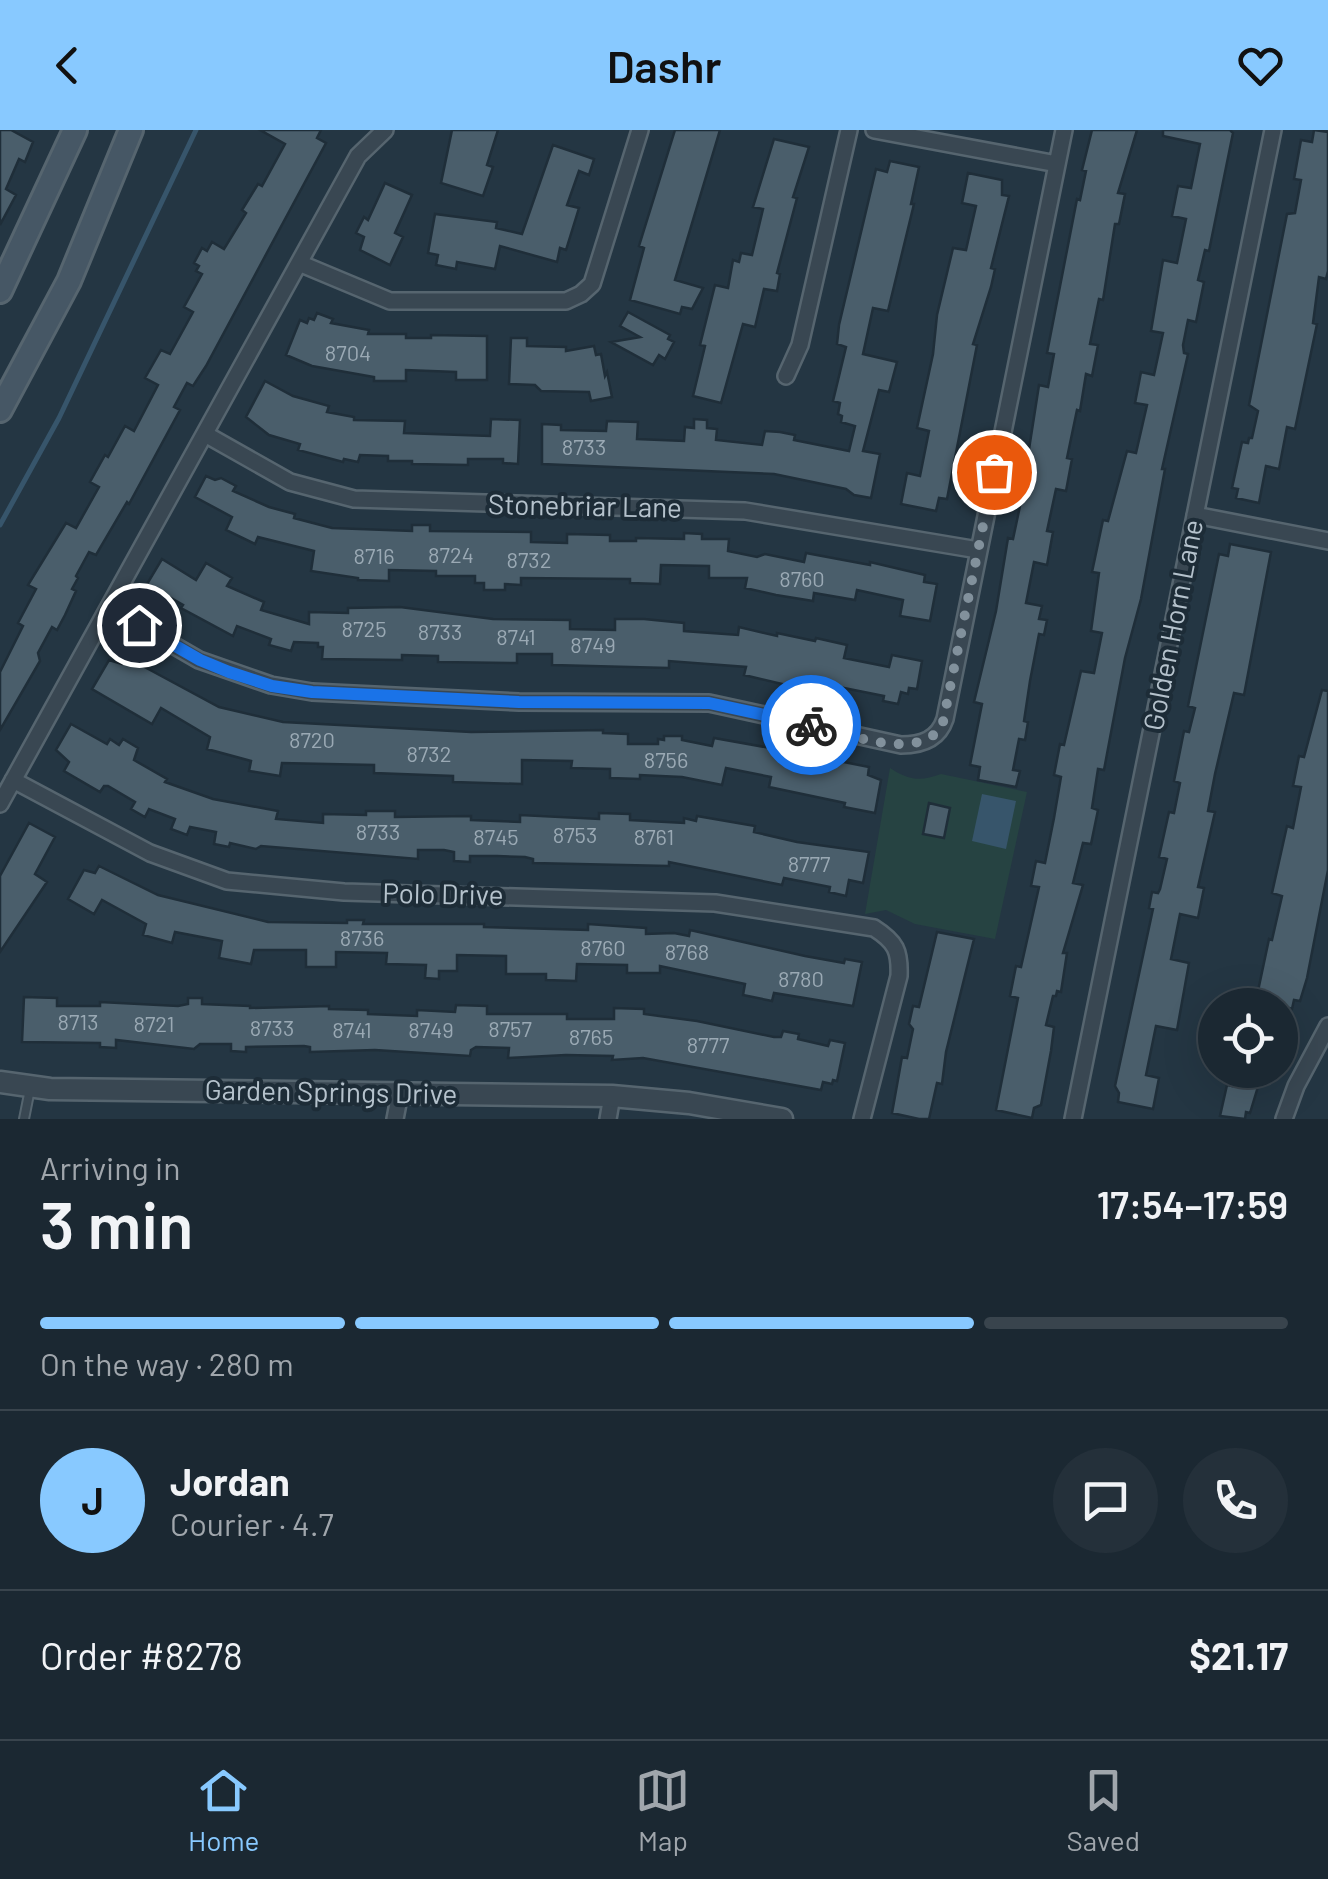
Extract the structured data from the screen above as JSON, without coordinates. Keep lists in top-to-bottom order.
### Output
{
  "streets": {
    "street": [
      "Stonebriar Lane",
      "Golden Horn Lane",
      "Polo Drive",
      "Garden Springs Drive"
    ]
  },
  "house_numbers": [
    "8704",
    "8733",
    "8724",
    "8716",
    "8732",
    "8760",
    "8725",
    "8733",
    "8741",
    "8749",
    "8720",
    "8732",
    "8756",
    "8733",
    "8753",
    "8745",
    "8761",
    "8777",
    "8736",
    "8760",
    "8768",
    "8780",
    "8713",
    "8721",
    "8733",
    "8757",
    "8741",
    "8749",
    "8765",
    "8777"
  ],
  "page": {
    "header": "Dashr",
    "heading": ["3 min", "Arriving in", "17:54–17:59"],
    "panel": [
      "Jordan",
      "Courier · 4.7",
      "Order #8278",
      "$21.17"
    ],
    "bar": "On the way · 280 m",
    "round": "J",
    "tabs": ["Home", "Map", "Saved"]
  }
}
